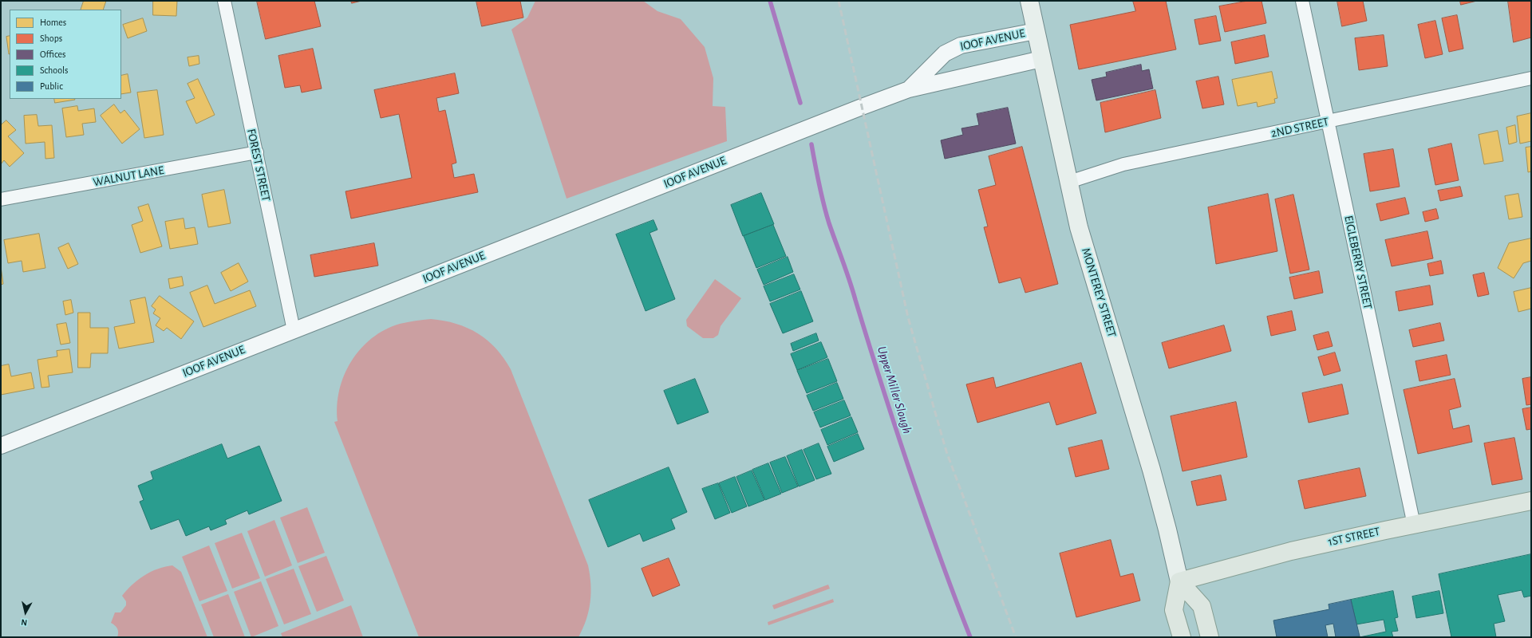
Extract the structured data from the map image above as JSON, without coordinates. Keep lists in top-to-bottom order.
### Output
{
  "streets": {
    "main road": ["MONTEREY STREET", "1ST STREET"],
    "street": [
      "IOOF AVENUE",
      "2ND STREET",
      "FOREST STREET",
      "WALNUT LANE",
      "EIGLEBERRY STREET"
    ]
  },
  "crossings": [
    ["IOOF AVENUE", "FOREST STREET"],
    ["IOOF AVENUE", "MONTEREY STREET"],
    ["2ND STREET", "EIGLEBERRY STREET"],
    ["2ND STREET", "MONTEREY STREET"],
    ["FOREST STREET", "WALNUT LANE"],
    ["EIGLEBERRY STREET", "1ST STREET"],
    ["MONTEREY STREET", "1ST STREET"]
  ],
  "water": ["Upper Miller Slough"],
  "legend": [
    "Homes",
    "Shops",
    "Offices",
    "Schools",
    "Public"
  ],
  "north": "bottom"
}
